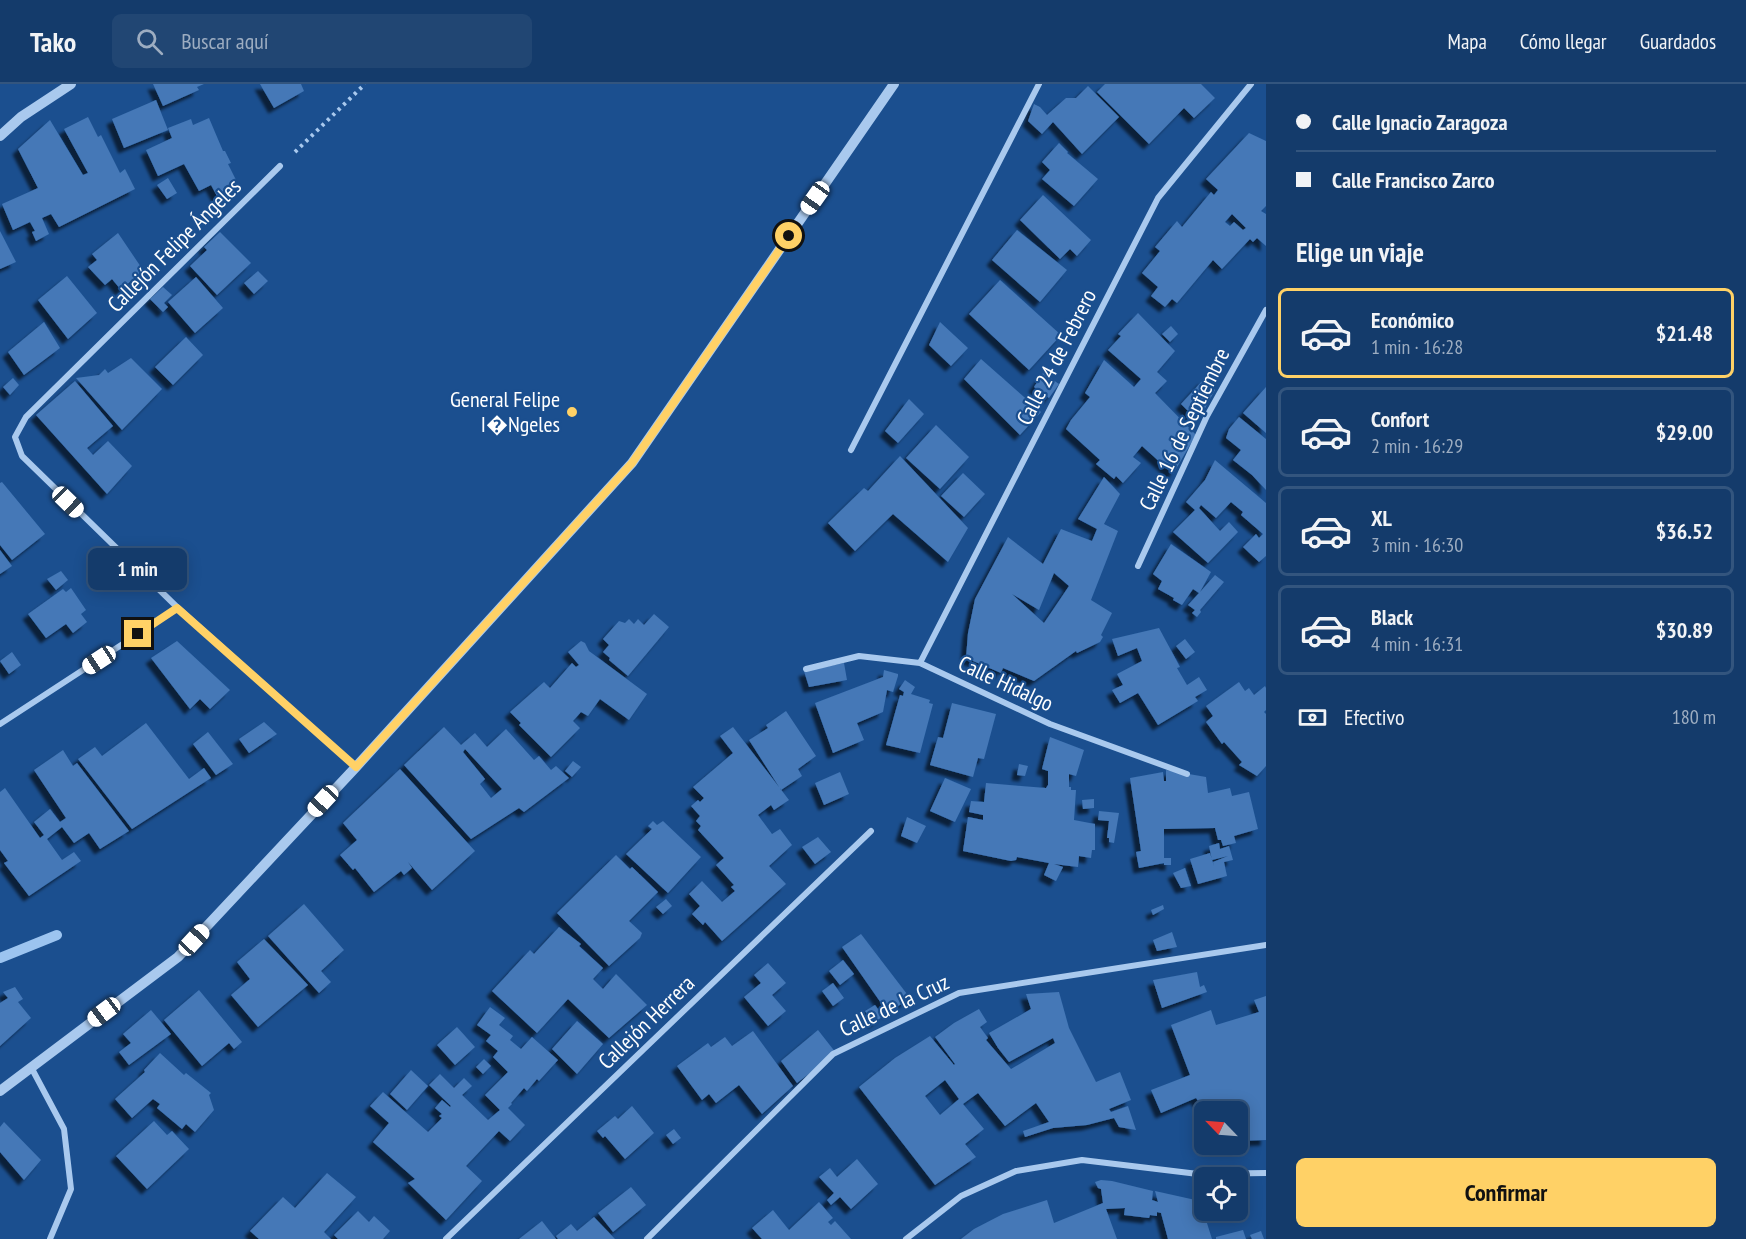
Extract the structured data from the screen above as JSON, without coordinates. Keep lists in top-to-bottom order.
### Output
{
  "streets": {
    "street": [
      "Callejón Felipe Ángeles",
      "Calle 24 de Febrero",
      "Calle 16 de Septiembre",
      "Calle Hidalgo",
      "Calle de la Cruz",
      "Callejón Herrera"
    ]
  },
  "crossings": [
    ["Calle 24 de Febrero", "Calle Hidalgo"]
  ],
  "places": ["General Felipe I�Ngeles"],
  "north": "top left",
  "page": {
    "header": "Tako",
    "search": "Buscar aquí",
    "nav": ["Mapa", "Cómo llegar", "Guardados"],
    "banner": ["Calle Ignacio Zaragoza", "Calle Francisco Zarco"],
    "heading": "Elige un viaje",
    "list": [
      {
        "name": "Económico",
        "note": "1 min · 16:28",
        "value": "$21.48"
      },
      {
        "name": "Confort",
        "note": "2 min · 16:29",
        "value": "$29.00"
      },
      {
        "name": "XL",
        "note": "3 min · 16:30",
        "value": "$36.52"
      },
      {
        "name": "Black",
        "note": "4 min · 16:31",
        "value": "$30.89"
      }
    ],
    "bubble": "1 min",
    "pay": ["Efectivo", "180 m"],
    "buttons": "Confirmar"
  }
}
